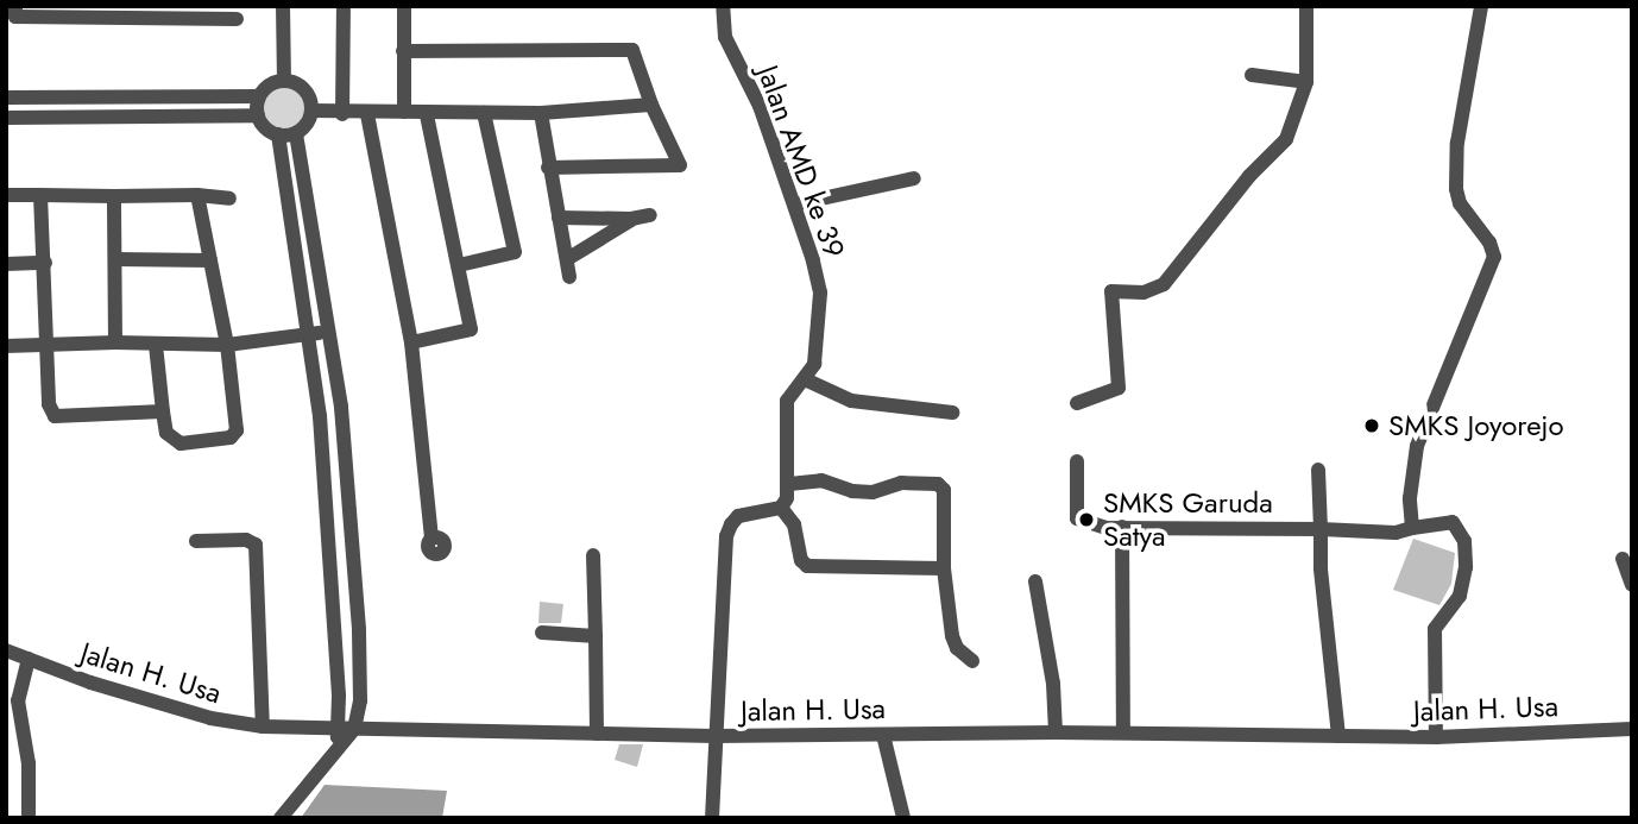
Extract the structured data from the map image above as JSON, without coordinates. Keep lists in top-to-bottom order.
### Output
{
  "streets": {
    "street": ["Jalan AMD ke 39", "Jalan H. Usa"]
  },
  "places": ["SMKS Joyorejo", "SMKS Garuda Satya"]
}
